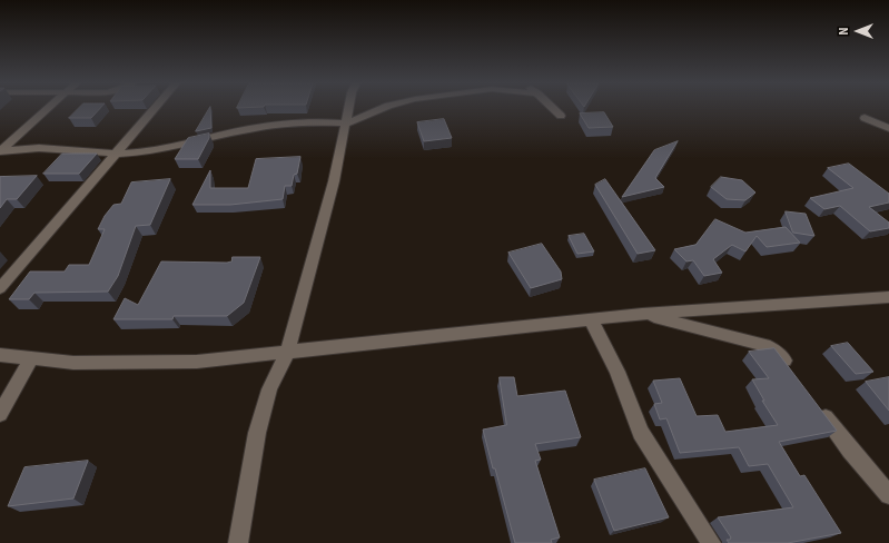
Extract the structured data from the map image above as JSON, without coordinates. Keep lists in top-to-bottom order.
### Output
{
  "north": "left"
}
